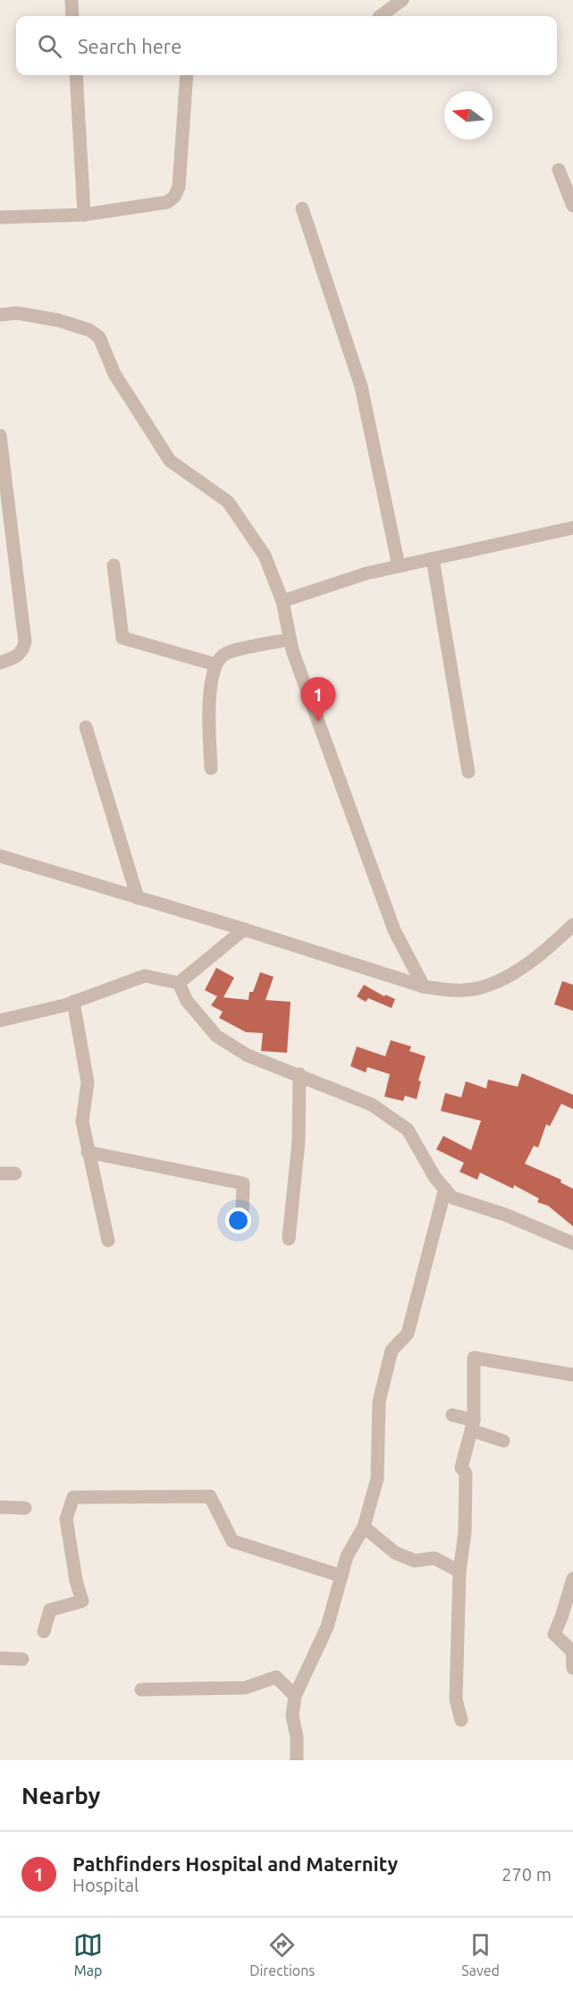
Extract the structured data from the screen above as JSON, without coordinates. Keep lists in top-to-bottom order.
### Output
{
  "north": "left",
  "page": {
    "search": "Search here",
    "pins": "1",
    "heading": "Nearby",
    "list": [
      {
        "mark": "1",
        "name": "Pathfinders Hospital and Maternity",
        "note": "Hospital",
        "value": "270 m"
      }
    ],
    "nav": ["Map", "Directions", "Saved"]
  }
}
